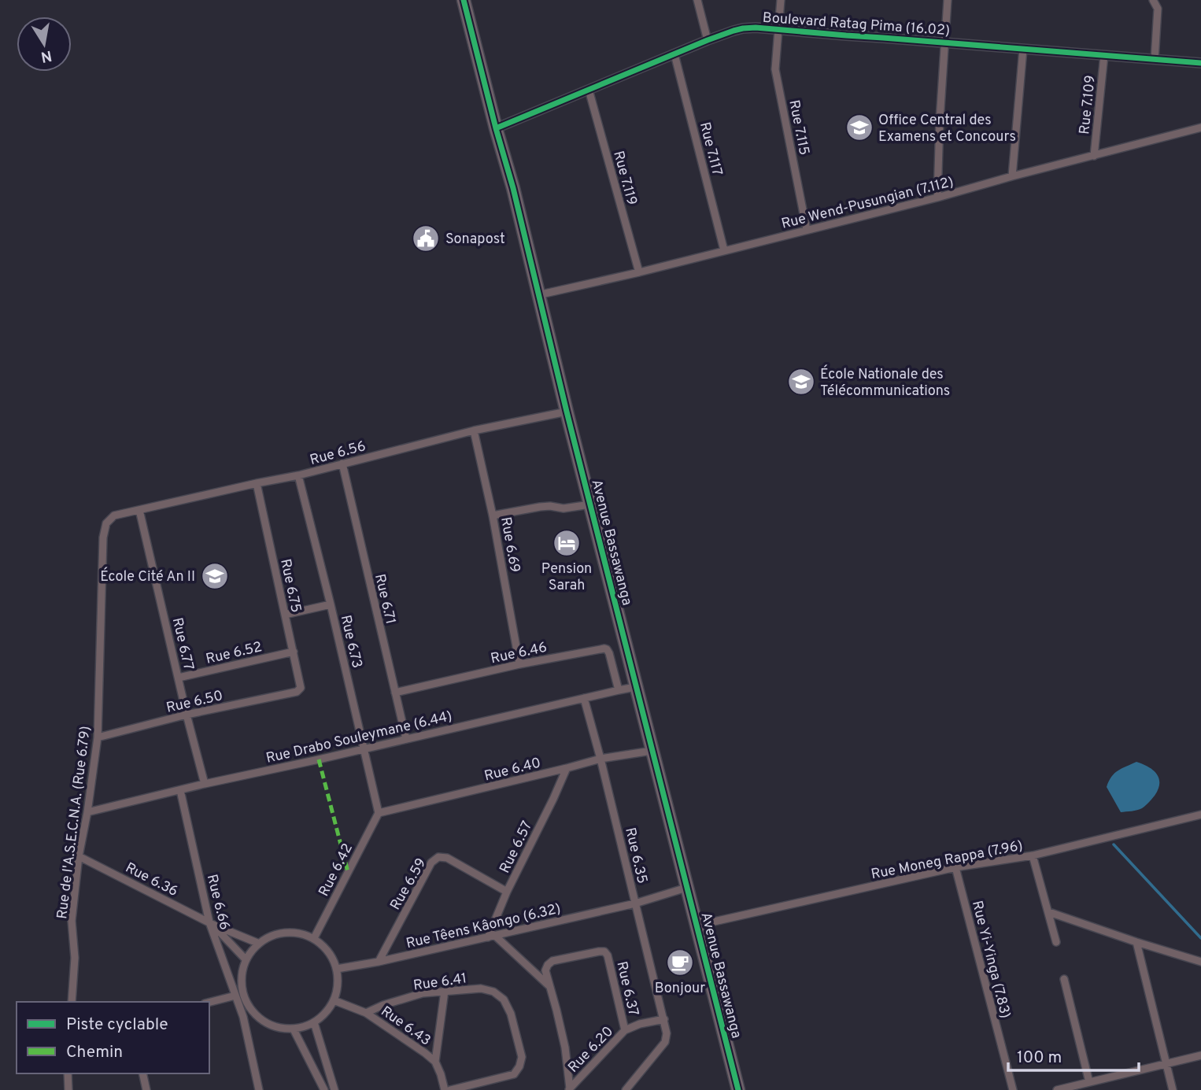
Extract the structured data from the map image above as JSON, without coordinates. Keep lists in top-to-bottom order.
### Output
{
  "streets": {
    "highway": ["Avenue Bassawanga"],
    "street": [
      "Boulevard Ratag Pima (16.02)",
      "Rue 7.109",
      "Rue 7.115",
      "Rue 7.117",
      "Rue 7.119",
      "Rue Wend-Pusungian (7.112)",
      "Rue 6.56",
      "Rue 6.69",
      "Rue 6.75",
      "Rue 6.71",
      "Rue 6.73",
      "Rue 6.77",
      "Rue 6.52",
      "Rue 6.46",
      "Rue 6.50",
      "Rue Drabo Souleymane (6.44)",
      "Rue 6.40",
      "Rue de l'A.S.E.C.N.A. (Rue 6.79)",
      "Rue 6.57",
      "Rue 6.35",
      "Rue Moneg Rappa (7.96)",
      "Rue 6.42",
      "Rue 6.36",
      "Rue 6.59",
      "Rue 6.66",
      "Rue Têens Kâongo (6.32)",
      "Rue Yi-Yinga (7.83)",
      "Rue 6.41",
      "Rue 6.37",
      "Rue 6.43",
      "Rue 6.20"
    ]
  },
  "crossings": [
    ["Boulevard Ratag Pima (16.02)", "Rue 7.109"],
    ["Boulevard Ratag Pima (16.02)", "Rue 7.115"],
    ["Boulevard Ratag Pima (16.02)", "Rue 7.117"],
    ["Boulevard Ratag Pima (16.02)", "Rue 7.119"],
    ["Boulevard Ratag Pima (16.02)", "Avenue Bassawanga"],
    ["Rue 7.109", "Rue Wend-Pusungian (7.112)"],
    ["Rue 7.115", "Rue Wend-Pusungian (7.112)"],
    ["Rue 7.117", "Rue Wend-Pusungian (7.112)"],
    ["Rue 7.119", "Rue Wend-Pusungian (7.112)"],
    ["Rue Wend-Pusungian (7.112)", "Avenue Bassawanga"],
    ["Rue 6.56", "Avenue Bassawanga"],
    ["Rue 6.56", "Rue 6.69"],
    ["Rue 6.56", "Rue 6.75"],
    ["Rue 6.56", "Rue 6.71"],
    ["Rue 6.56", "Rue 6.73"],
    ["Rue 6.56", "Rue 6.77"],
    ["Rue 6.56", "Rue de l'A.S.E.C.N.A. (Rue 6.79)"],
    ["Avenue Bassawanga", "Rue Drabo Souleymane (6.44)"],
    ["Avenue Bassawanga", "Rue 6.40"],
    ["Avenue Bassawanga", "Rue Moneg Rappa (7.96)"],
    ["Avenue Bassawanga", "Rue Têens Kâongo (6.32)"],
    ["Rue 6.69", "Rue 6.46"],
    ["Rue 6.75", "Rue 6.52"],
    ["Rue 6.75", "Rue 6.50"],
    ["Rue 6.71", "Rue 6.46"],
    ["Rue 6.71", "Rue Drabo Souleymane (6.44)"],
    ["Rue 6.73", "Rue Drabo Souleymane (6.44)"],
    ["Rue 6.73", "Rue 6.40"],
    ["Rue 6.73", "Rue 6.42"],
    ["Rue 6.77", "Rue 6.52"],
    ["Rue 6.77", "Rue 6.50"],
    ["Rue 6.77", "Rue Drabo Souleymane (6.44)"],
    ["Rue 6.46", "Rue Drabo Souleymane (6.44)"],
    ["Rue 6.50", "Rue de l'A.S.E.C.N.A. (Rue 6.79)"],
    ["Rue Drabo Souleymane (6.44)", "Rue de l'A.S.E.C.N.A. (Rue 6.79)"],
    ["Rue Drabo Souleymane (6.44)", "Rue 6.35"],
    ["Rue Drabo Souleymane (6.44)", "Rue 6.66"],
    ["Rue 6.40", "Rue 6.57"],
    ["Rue 6.40", "Rue 6.35"],
    ["Rue 6.40", "Rue 6.42"],
    ["Rue de l'A.S.E.C.N.A. (Rue 6.79)", "Rue 6.36"],
    ["Rue 6.57", "Rue 6.59"],
    ["Rue 6.57", "Rue Têens Kâongo (6.32)"],
    ["Rue 6.35", "Rue Têens Kâongo (6.32)"],
    ["Rue 6.35", "Rue 6.20"],
    ["Rue Moneg Rappa (7.96)", "Rue Yi-Yinga (7.83)"],
    ["Rue 6.42", "Rue 6.36"],
    ["Rue 6.42", "Rue Têens Kâongo (6.32)"],
    ["Rue 6.42", "Rue 6.43"],
    ["Rue 6.36", "Rue 6.66"],
    ["Rue 6.36", "Rue Têens Kâongo (6.32)"],
    ["Rue 6.36", "Rue 6.43"],
    ["Rue 6.59", "Rue Têens Kâongo (6.32)"],
    ["Rue Têens Kâongo (6.32)", "Rue 6.43"],
    ["Rue 6.41", "Rue 6.43"],
    ["Rue 6.37", "Rue 6.20"]
  ],
  "places": {
    "school or university": ["Office Central des Examens et Concours", "École Nationale des Télécommunications", "École Cité An II"],
    "public building": ["Sonapost"],
    "hotel": ["Pension Sarah"],
    "cafe": ["Bonjour"]
  },
  "legend": ["Piste cyclable", "Chemin"],
  "scale_bar": "100 m",
  "north": "bottom"
}
